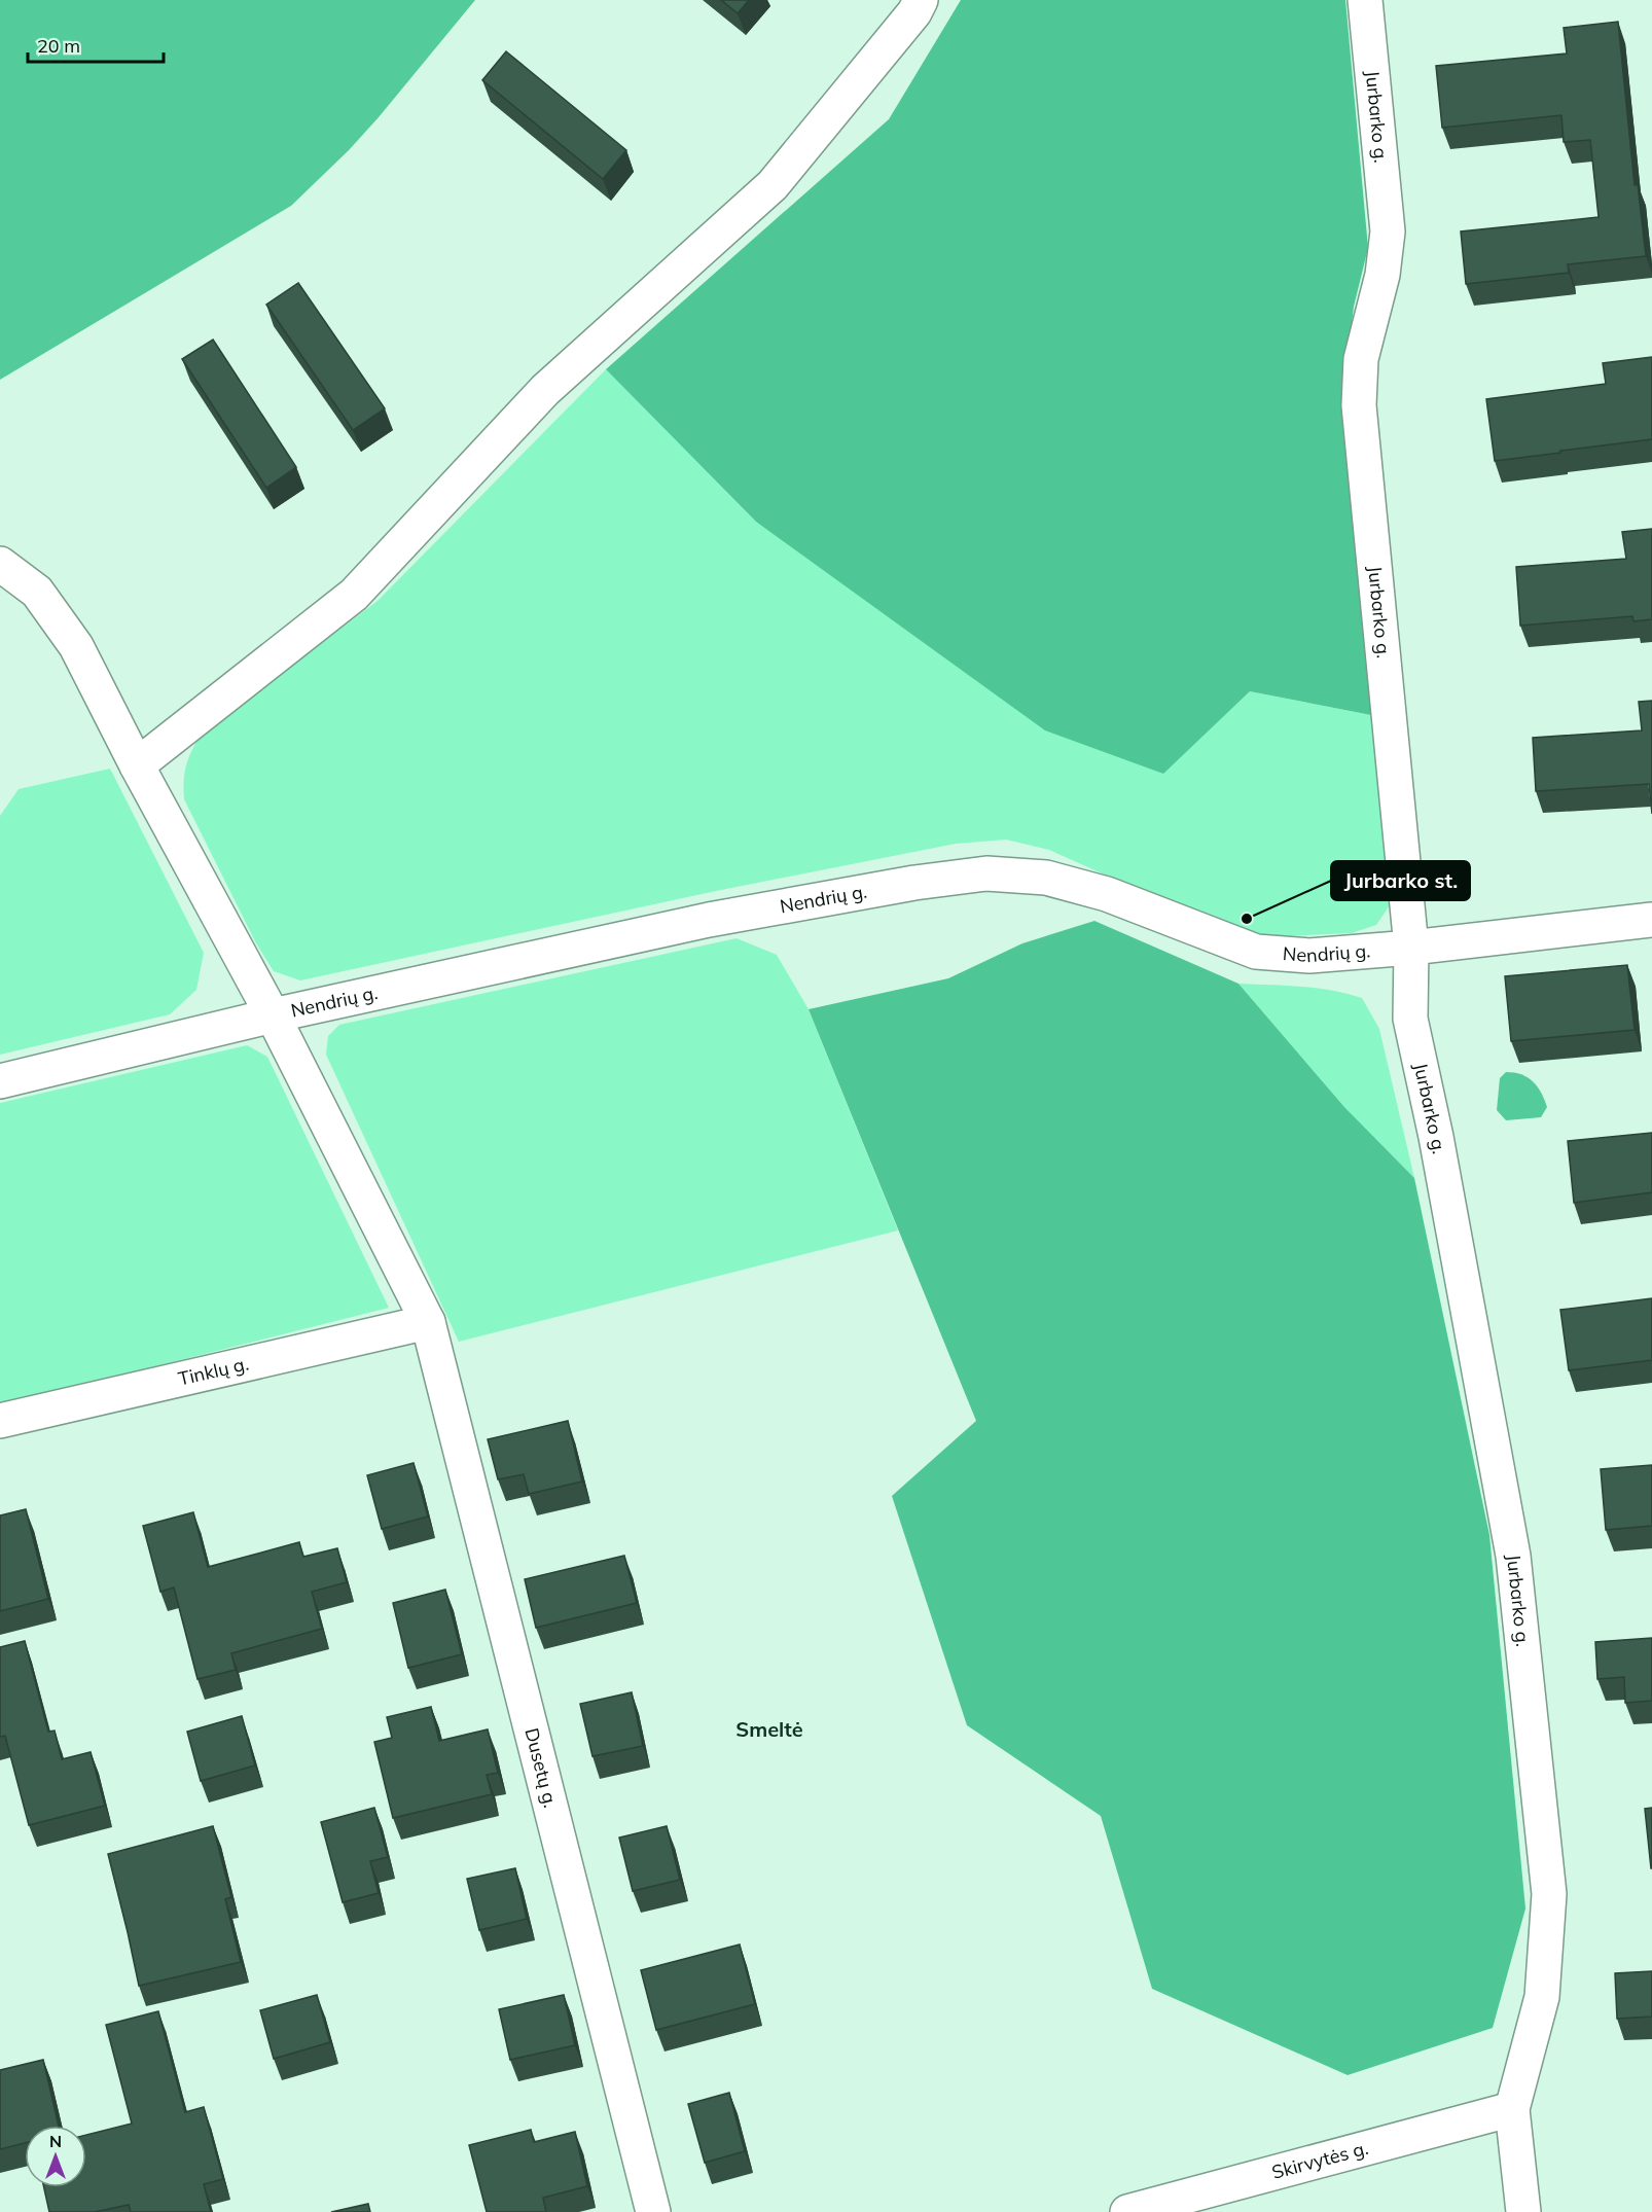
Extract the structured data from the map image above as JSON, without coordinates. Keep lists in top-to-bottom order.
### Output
{
  "streets": {
    "street": [
      "Jurbarko g.",
      "Nendrių g.",
      "Tinklų g.",
      "Dusetų g.",
      "Skirvytės g."
    ]
  },
  "crossings": [
    ["Jurbarko g.", "Nendrių g."],
    ["Jurbarko g.", "Skirvytės g."],
    ["Nendrių g.", "Dusetų g."],
    ["Tinklų g.", "Dusetų g."]
  ],
  "districts": ["Smeltė"],
  "places": ["Jurbarko st."],
  "scale_bar": "20 m",
  "north": "top"
}
